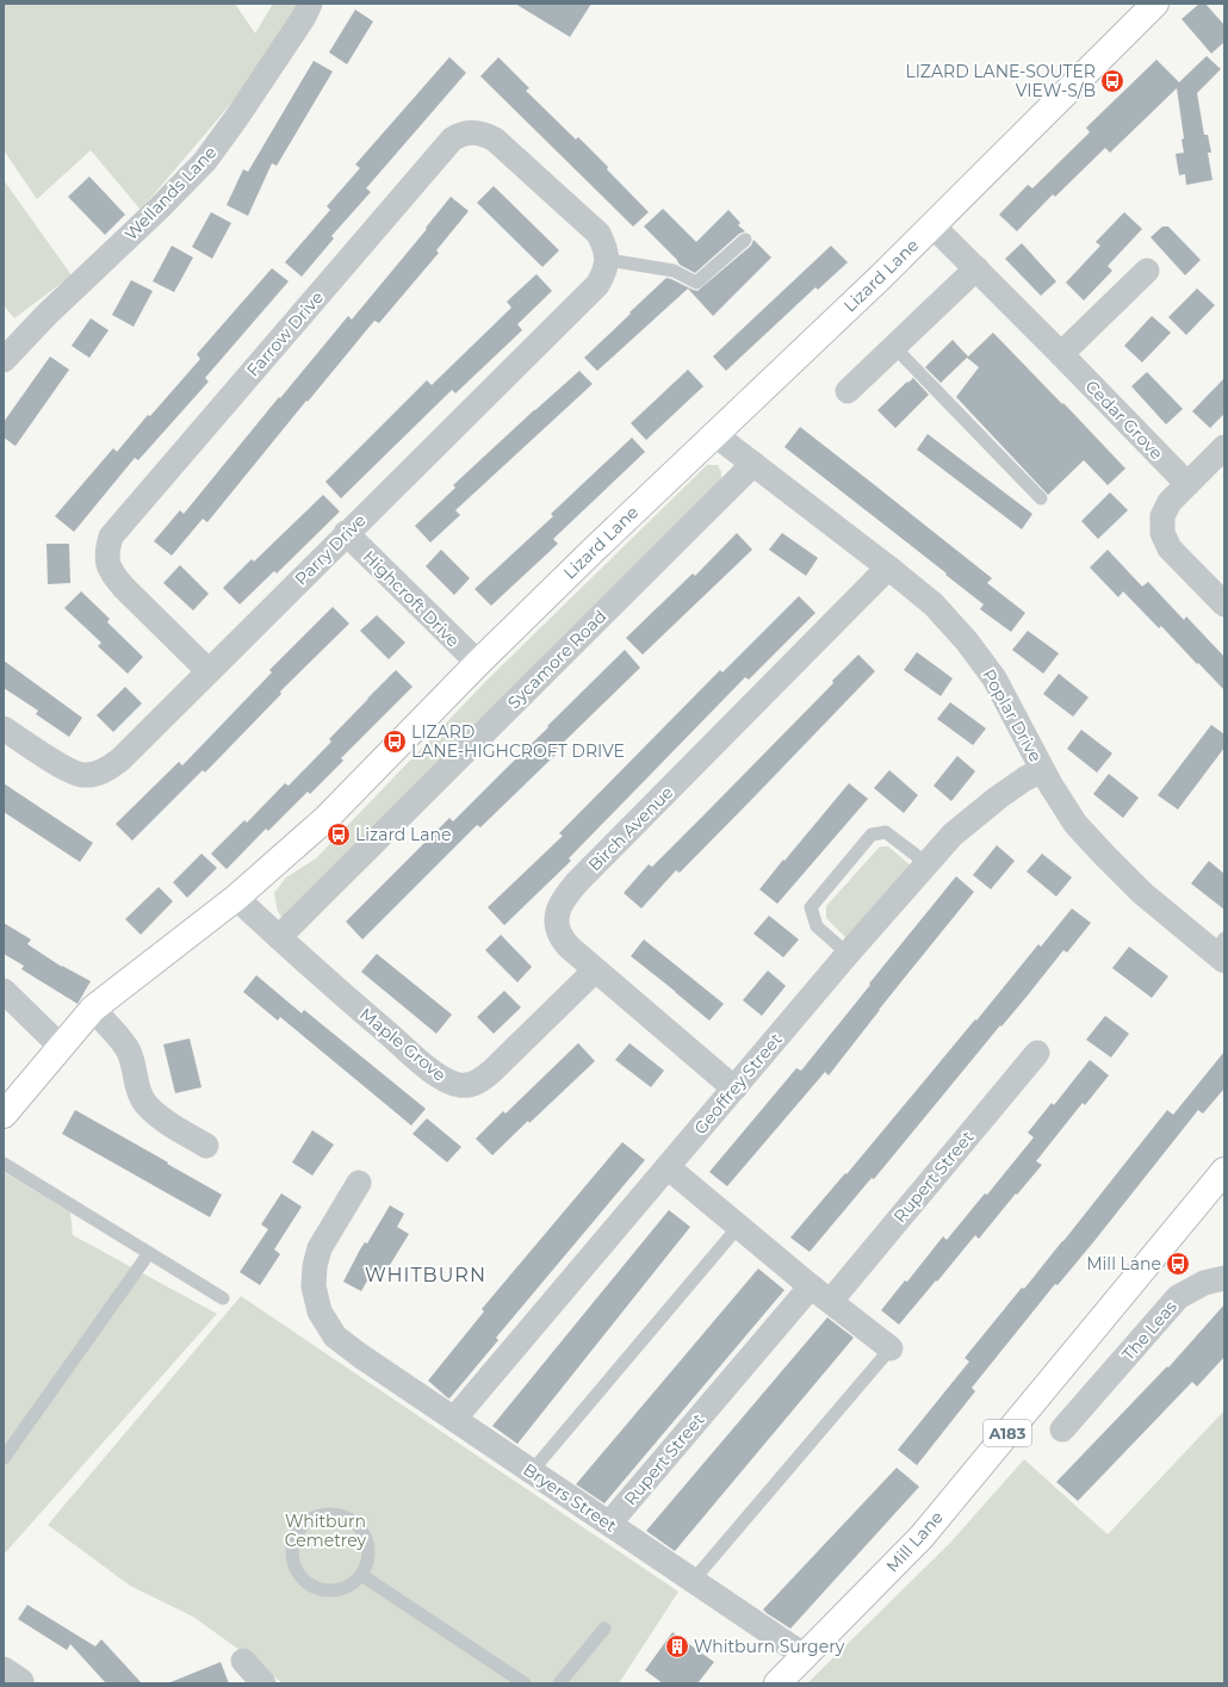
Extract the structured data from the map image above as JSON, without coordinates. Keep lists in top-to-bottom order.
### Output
{
  "streets": {
    "street": [
      "Wellands Lane",
      "Lizard Lane",
      "Farrow Drive",
      "Cedar Grove",
      "Parry Drive",
      "Highcroft Drive",
      "Sycamore Road",
      "Poplar Drive",
      "Birch Avenue",
      "Maple Grove",
      "Geoffrey Street",
      "Rupert Street",
      "The Leas",
      "A183",
      "Bryers Street",
      "Mill Lane"
    ]
  },
  "crossings": [
    ["Lizard Lane", "Cedar Grove"],
    ["Lizard Lane", "Highcroft Drive"],
    ["Lizard Lane", "Poplar Drive"],
    ["Lizard Lane", "Maple Grove"],
    ["Farrow Drive", "Parry Drive"],
    ["Parry Drive", "Highcroft Drive"],
    ["Sycamore Road", "Poplar Drive"],
    ["Sycamore Road", "Maple Grove"],
    ["Poplar Drive", "Birch Avenue"],
    ["Poplar Drive", "Geoffrey Street"],
    ["Birch Avenue", "Maple Grove"],
    ["Birch Avenue", "Geoffrey Street"],
    ["Geoffrey Street", "Bryers Street"],
    ["Rupert Street", "Bryers Street"],
    ["Bryers Street", "Mill Lane"]
  ],
  "districts": ["WHITBURN"],
  "parks": ["Whitburn Cemetrey"],
  "places": {
    "bus stop": [
      "LIZARD LANE-SOUTER VIEW-S/B",
      "LIZARD LANE-HIGHCROFT DRIVE",
      "Lizard Lane",
      "Mill Lane"
    ],
    "building": ["Whitburn Surgery"]
  }
}
